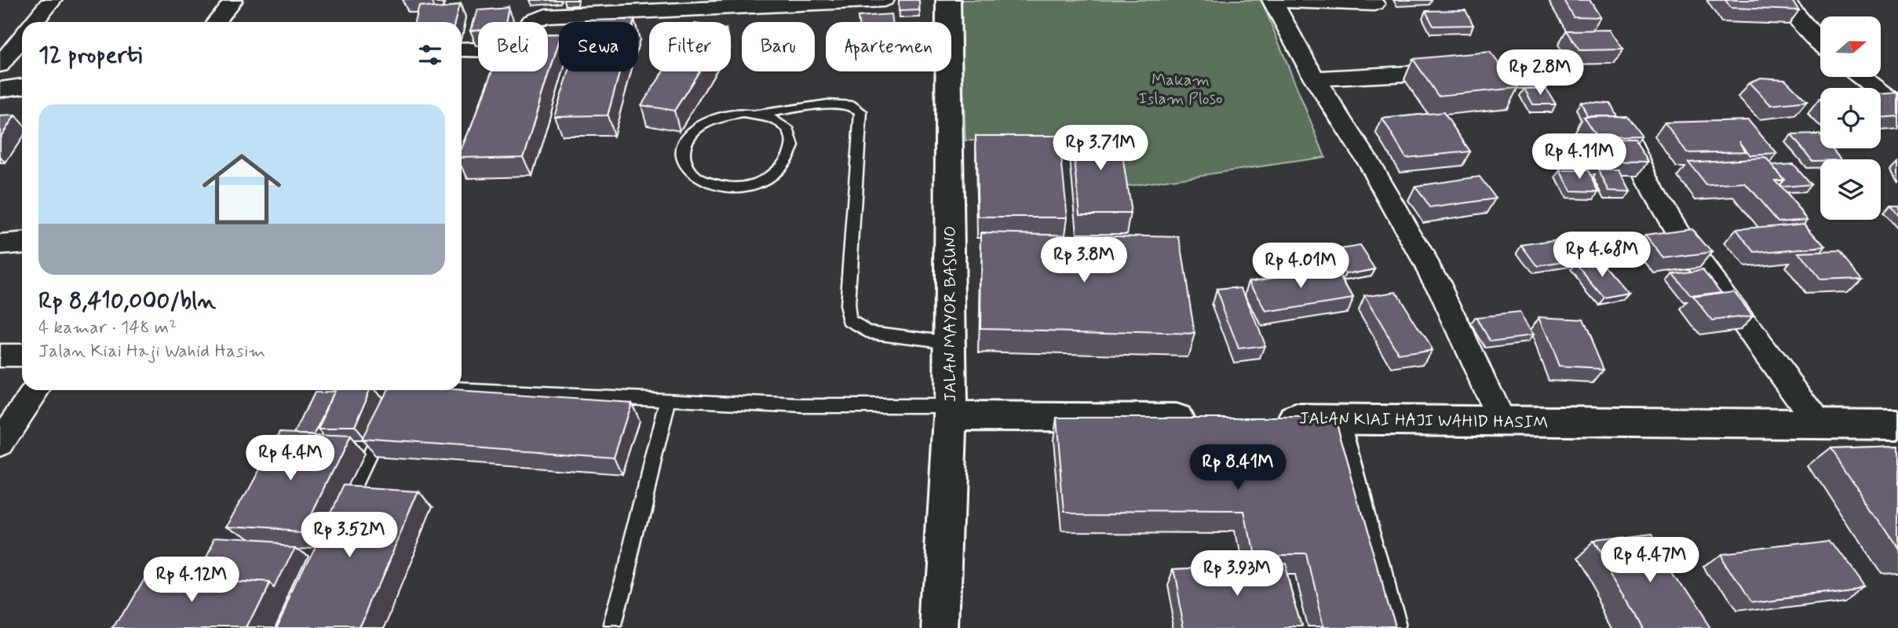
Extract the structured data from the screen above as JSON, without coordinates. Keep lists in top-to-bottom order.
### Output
{
  "streets": {
    "main road": ["JALAN MAYOR BASUNO", "JALAN KIAI HAJI WAHID HASIM"]
  },
  "parks": ["Makam Islam Ploso"],
  "north": "right",
  "page": {
    "chip": [
      "Beli",
      "Sewa",
      "Filter",
      "Baru",
      "Apartemen"
    ],
    "heading": "12 properti",
    "price": [
      "Rp 2.8M",
      "Rp 3.71M",
      "Rp 4.11M",
      "Rp 4.68M",
      "Rp 3.8M",
      "Rp 4.01M",
      "Rp 4.4M",
      "Rp 8.41M",
      "Rp 3.52M",
      "Rp 4.47M",
      "Rp 3.93M",
      "Rp 4.12M"
    ],
    "list": [
      {
        "name": "Rp 8,410,000/bln",
        "note": "4 kamar · 148 m² · Jalan Kiai Haji Wahid Hasim"
      }
    ]
  }
}
